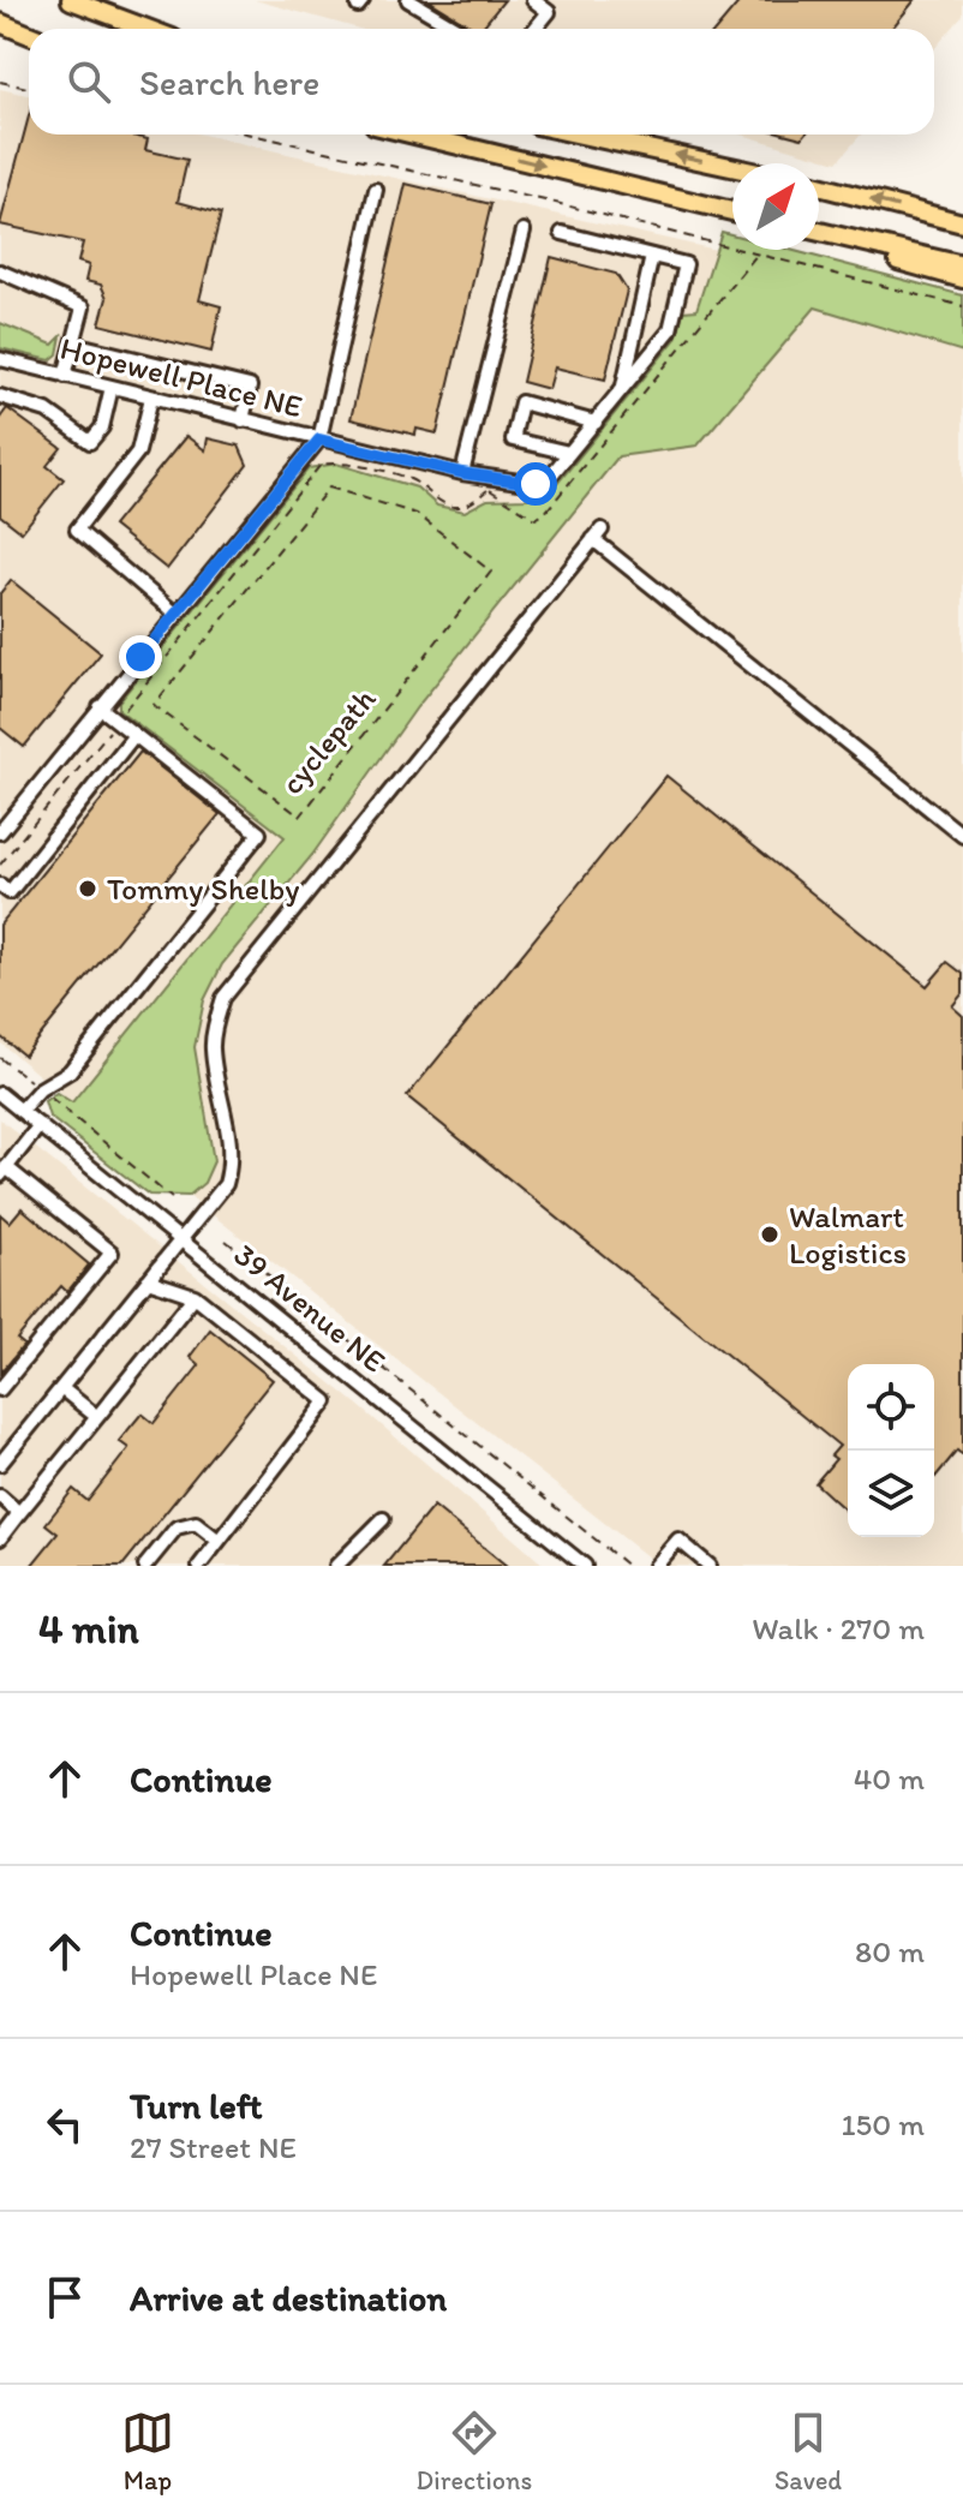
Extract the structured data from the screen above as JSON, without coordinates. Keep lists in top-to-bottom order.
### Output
{
  "streets": {
    "street": ["Hopewell Place NE", "39 Avenue NE"],
    "path": ["cyclepath"]
  },
  "places": ["Tommy Shelby", "Walmart Logistics"],
  "north": "top right",
  "page": {
    "search": "Search here",
    "heading": ["4 min", "Walk · 270 m"],
    "list": [
      ["Continue", "40 m"],
      ["Continue", "Hopewell Place NE", "80 m"],
      ["Turn left", "27 Street NE", "150 m"],
      "Arrive at destination"
    ],
    "nav": ["Map", "Directions", "Saved"]
  }
}
